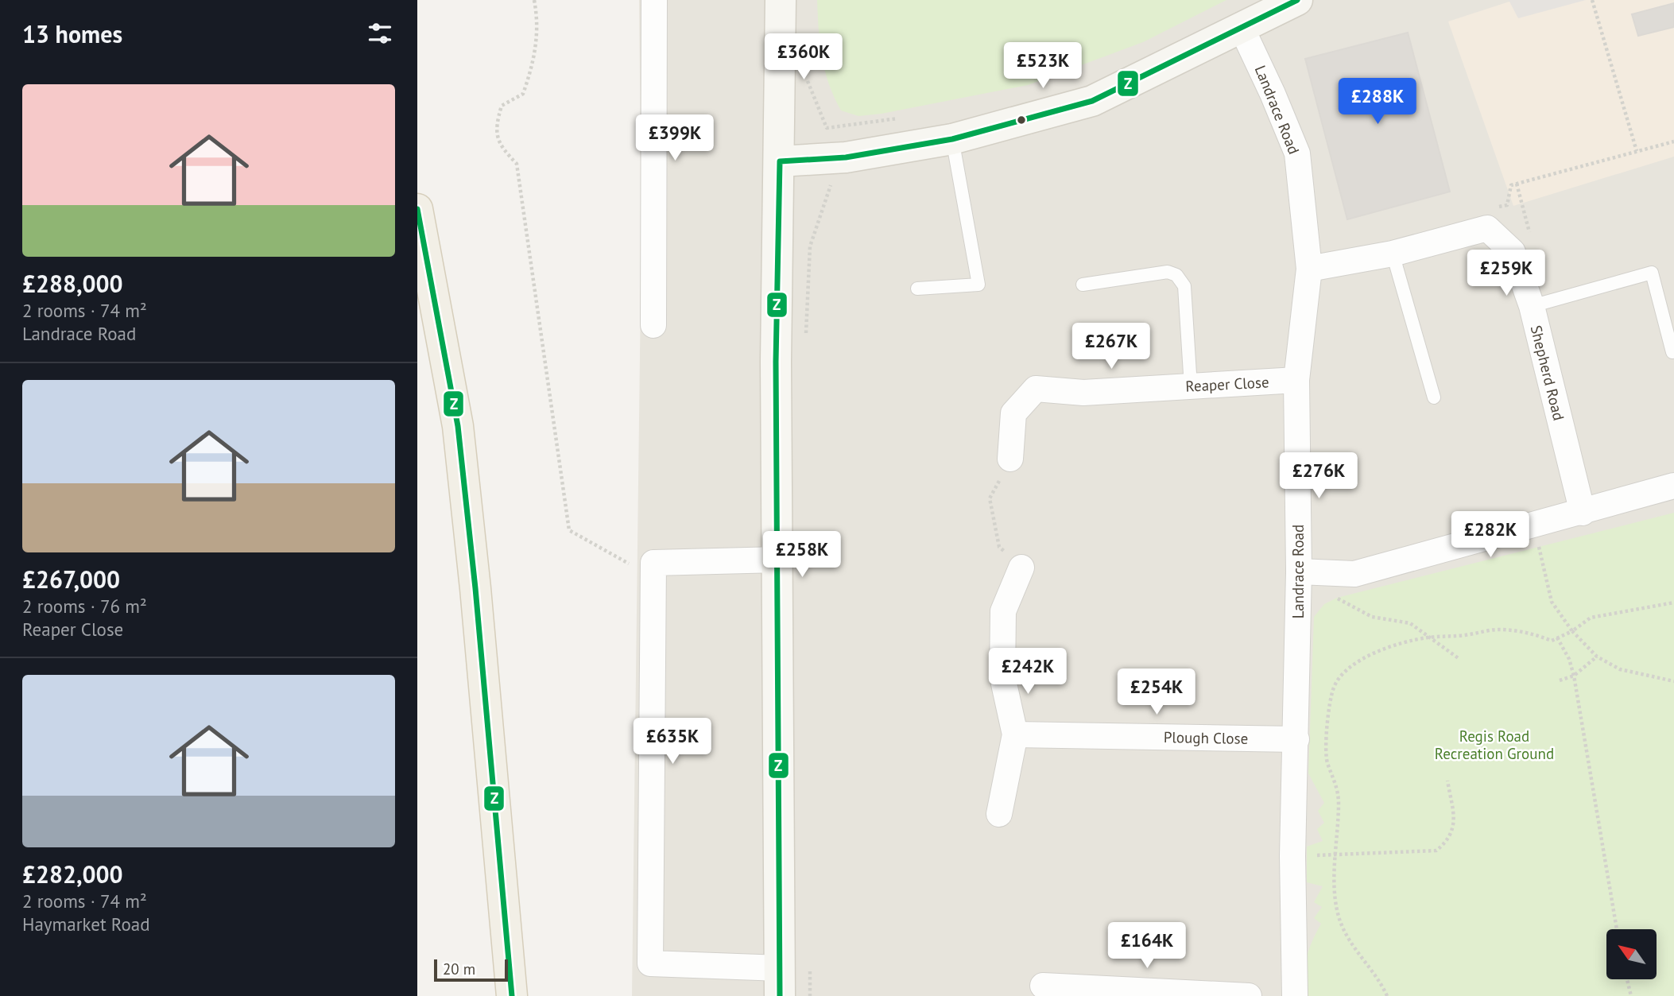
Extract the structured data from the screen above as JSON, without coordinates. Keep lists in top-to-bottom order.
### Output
{
  "streets": {
    "street": [
      "Landrace Road",
      "Shepherd Road",
      "Reaper Close",
      "Plough Close"
    ]
  },
  "crossings": [
    ["Landrace Road", "Shepherd Road"],
    ["Landrace Road", "Reaper Close"],
    ["Landrace Road", "Plough Close"]
  ],
  "parks": ["Regis Road Recreation Ground"],
  "lines": ["transit line Z"],
  "scale_bar": "20 m",
  "north": "top left",
  "page": {
    "heading": "13 homes",
    "price": [
      "£360K",
      "£523K",
      "£288K",
      "£399K",
      "£259K",
      "£267K",
      "£276K",
      "£282K",
      "£258K",
      "£242K",
      "£254K",
      "£635K",
      "£164K"
    ],
    "list": [
      {
        "name": "£288,000",
        "note": "2 rooms · 74 m² · Landrace Road"
      },
      {
        "name": "£267,000",
        "note": "2 rooms · 76 m² · Reaper Close"
      },
      {
        "name": "£282,000",
        "note": "2 rooms · 74 m² · Haymarket Road"
      }
    ],
    "scale": "20 m"
  }
}
